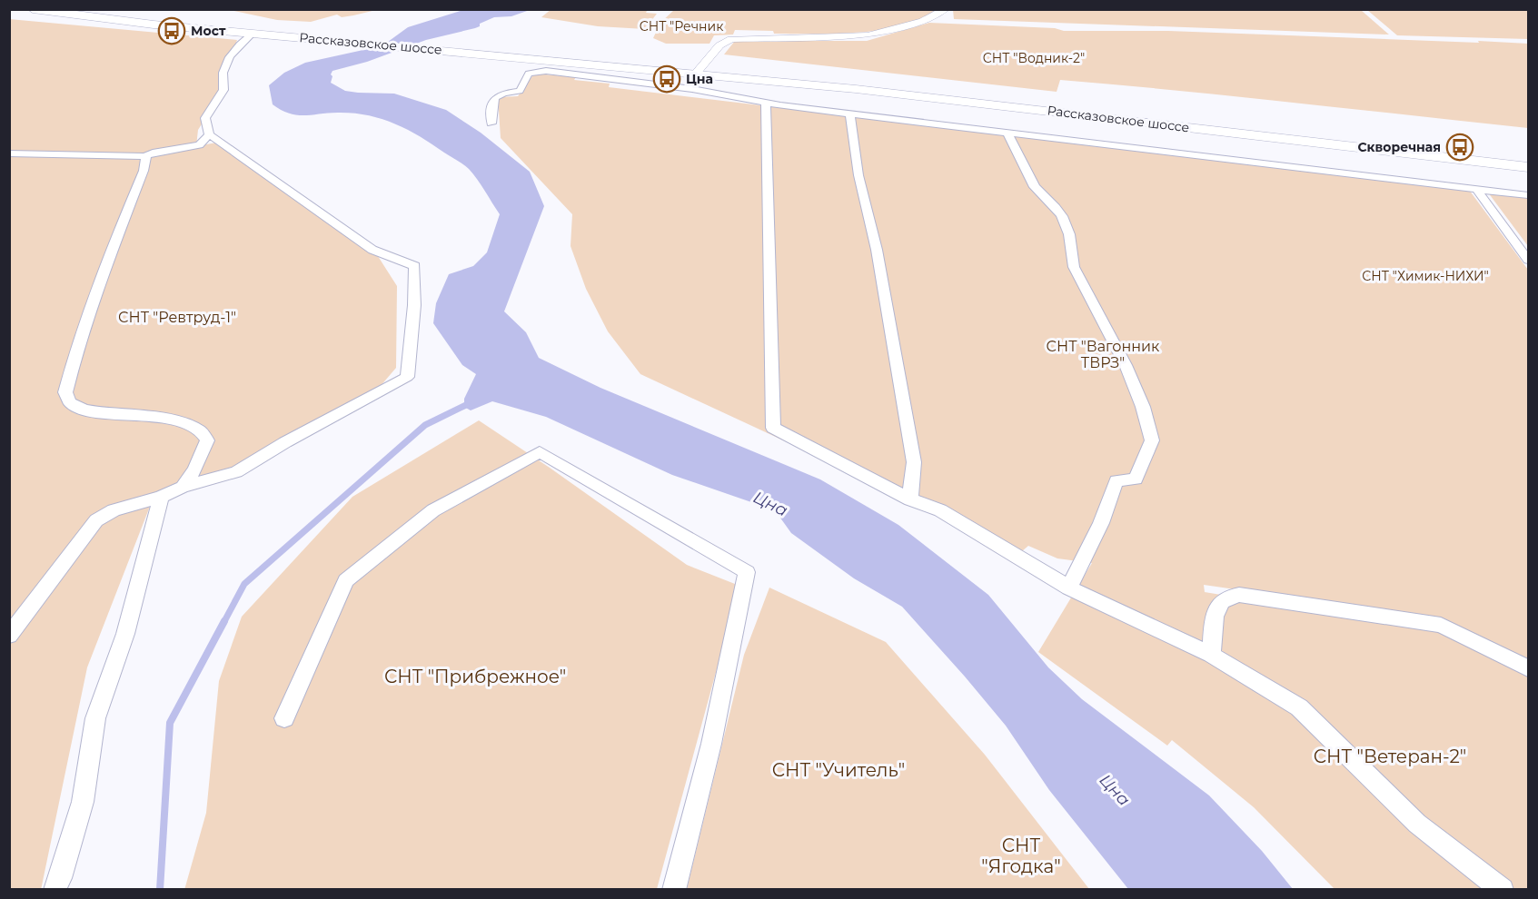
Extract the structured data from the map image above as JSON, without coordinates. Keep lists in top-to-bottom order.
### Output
{
  "streets": {
    "main road": ["Рассказовское шоссе"]
  },
  "water": ["Цна"],
  "parks": [
    "СНТ \"Речник",
    "СНТ \"Водник-2\"",
    "СНТ \"Химик-НИХИ\"",
    "СНТ \"Ревтруд-1\"",
    "СНТ \"Вагонник ТВРЗ\"",
    "СНТ \"Прибрежное\"",
    "СНТ \"Ветеран-2\"",
    "СНТ \"Учитель\"",
    "СНТ \"Ягодка\""
  ],
  "places": {
    "bus stop": ["Мост", "Цна", "Скворечная"]
  }
}
